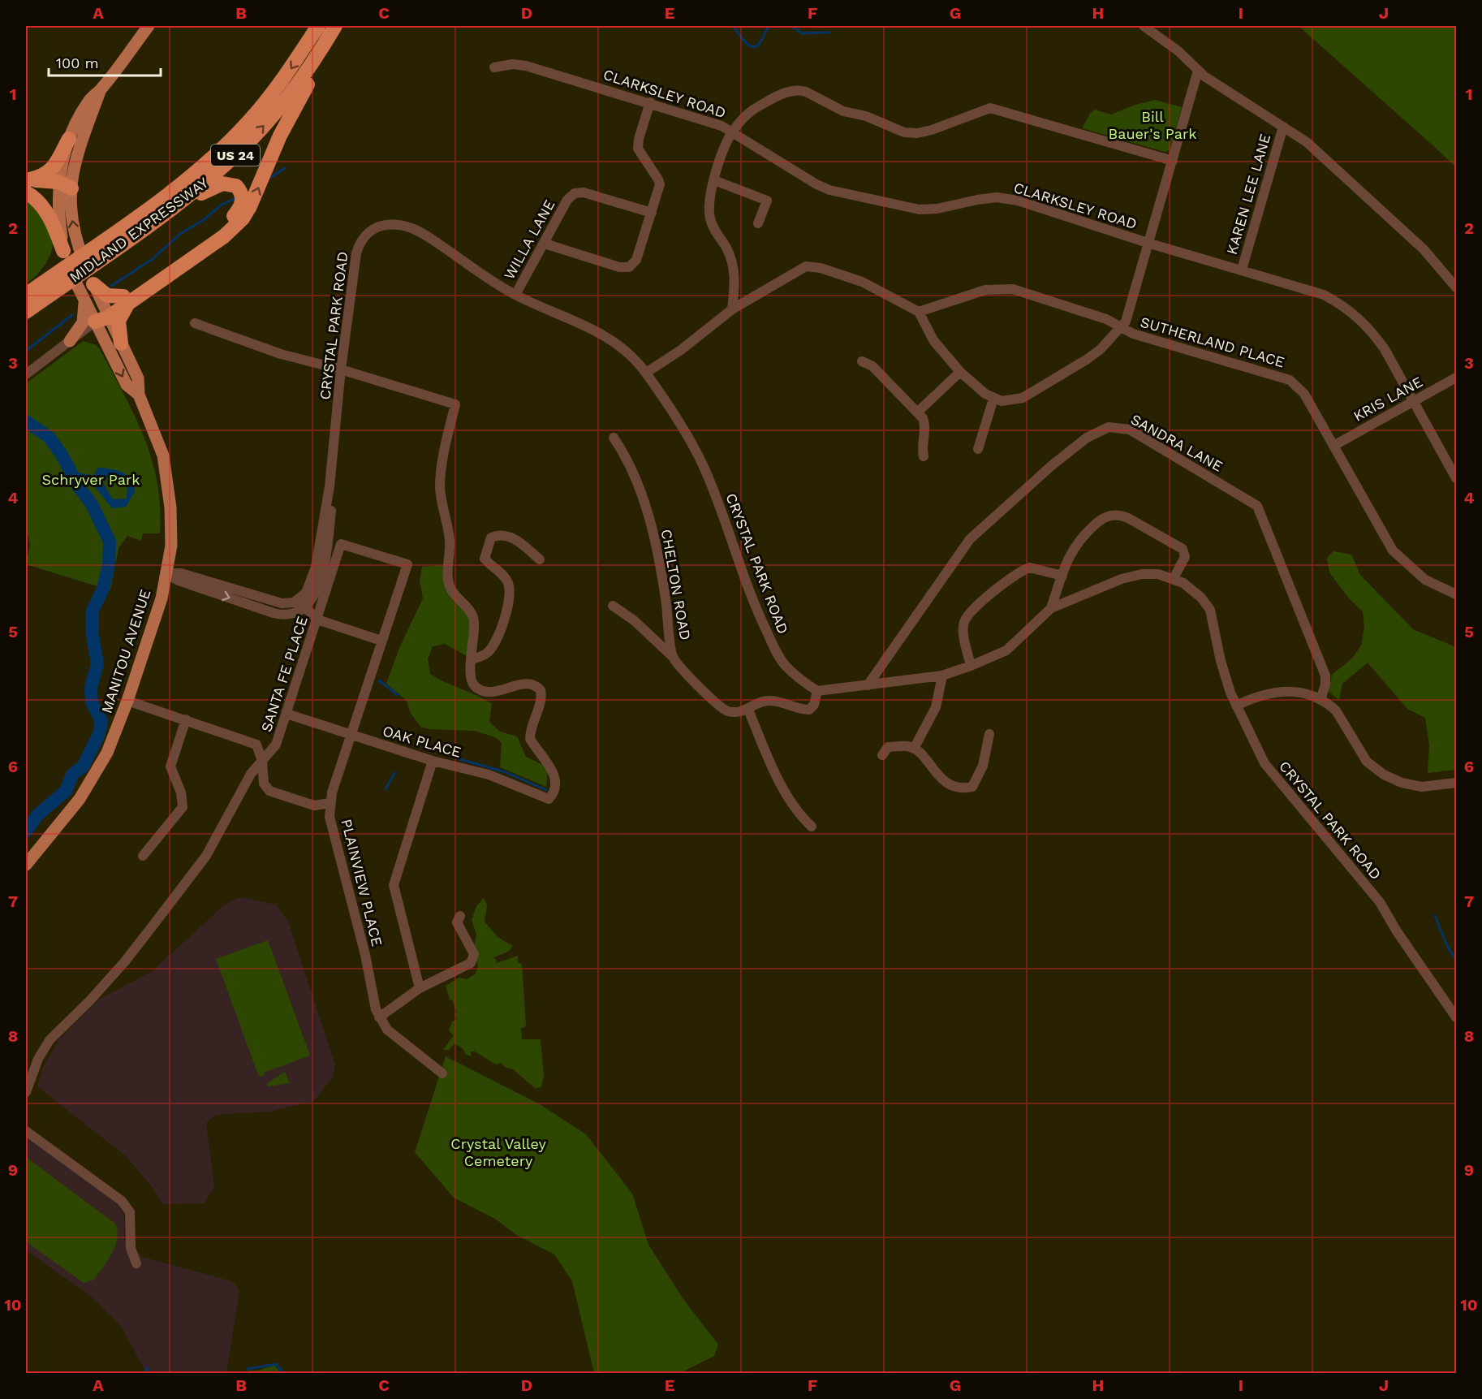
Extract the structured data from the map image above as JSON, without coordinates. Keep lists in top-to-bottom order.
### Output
{
  "streets": {
    "highway": ["US 24", "MIDLAND EXPRESSWAY"],
    "main road": ["MANITOU AVENUE"],
    "street": [
      "CLARKSLEY ROAD",
      "KAREN LEE LANE",
      "WILLA LANE",
      "CRYSTAL PARK ROAD",
      "SUTHERLAND PLACE",
      "KRIS LANE",
      "SANDRA LANE",
      "CHELTON ROAD",
      "SANTA FE PLACE",
      "OAK PLACE",
      "PLAINVIEW PLACE"
    ]
  },
  "crossings": [
    ["CLARKSLEY ROAD", "KAREN LEE LANE"],
    ["CLARKSLEY ROAD", "KRIS LANE"],
    ["WILLA LANE", "CRYSTAL PARK ROAD"],
    ["CRYSTAL PARK ROAD", "SANDRA LANE"],
    ["SUTHERLAND PLACE", "KRIS LANE"],
    ["SANTA FE PLACE", "OAK PLACE"],
    ["SANTA FE PLACE", "PLAINVIEW PLACE"],
    ["OAK PLACE", "PLAINVIEW PLACE"]
  ],
  "parks": ["Bill Bauer's Park", "Schryver Park", "Crystal Valley Cemetery"],
  "scale_bar": "100 m",
  "grid": {
    "columns": [
      "A",
      "B",
      "C",
      "D",
      "E",
      "F",
      "G",
      "H",
      "I",
      "J"
    ],
    "rows": [
      "1",
      "2",
      "3",
      "4",
      "5",
      "6",
      "7",
      "8",
      "9",
      "10"
    ]
  }
}
